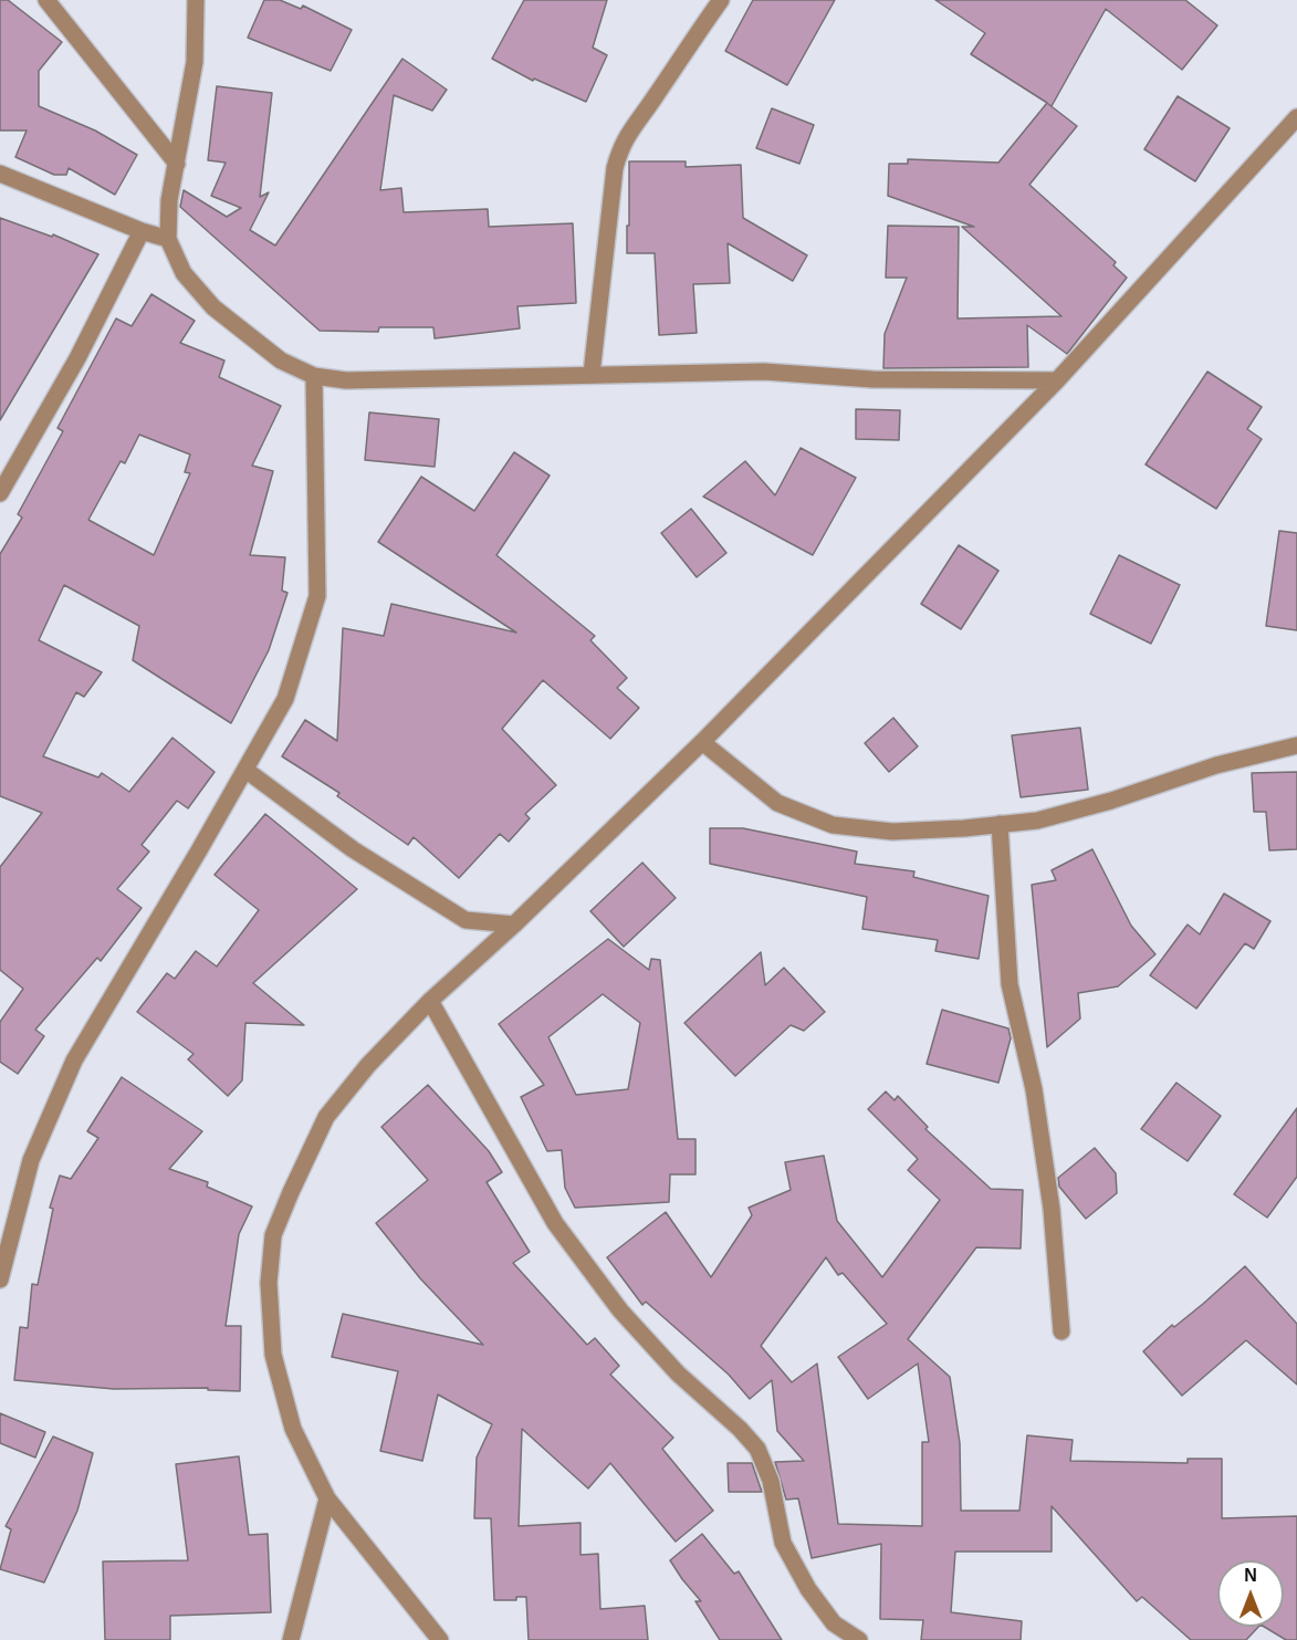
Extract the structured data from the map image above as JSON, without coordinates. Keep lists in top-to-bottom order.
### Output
{
  "north": "top"
}
